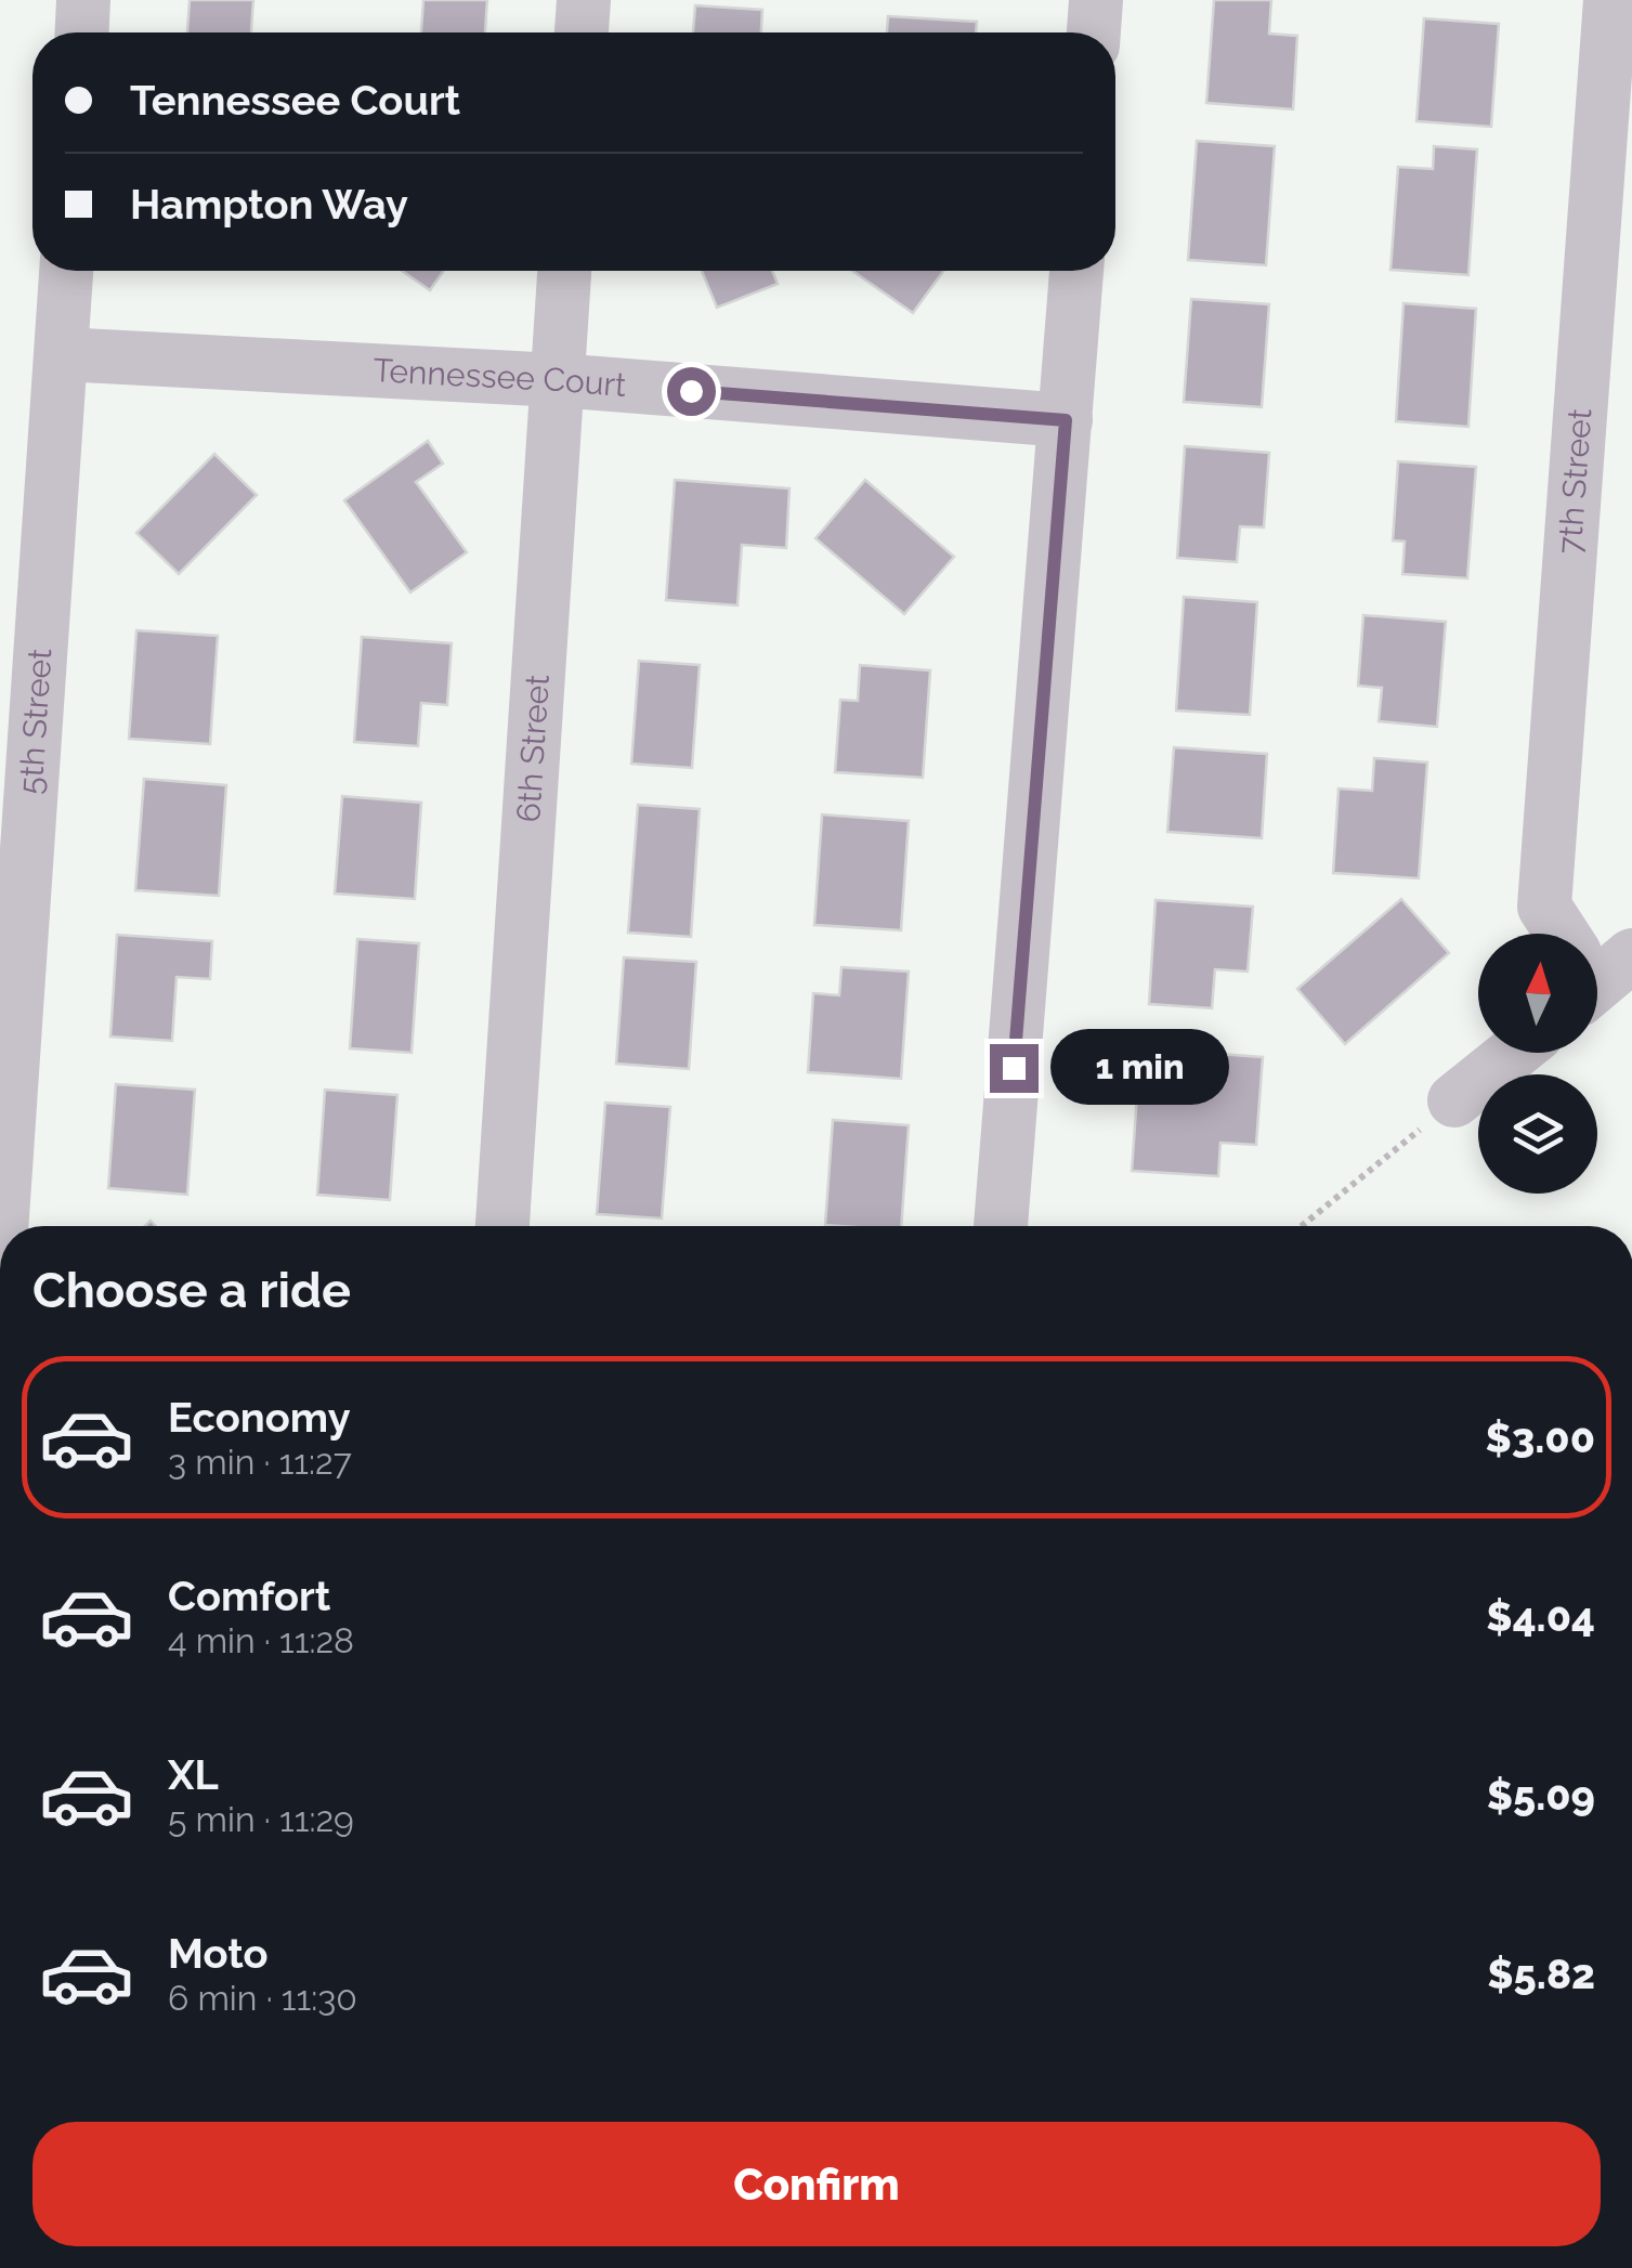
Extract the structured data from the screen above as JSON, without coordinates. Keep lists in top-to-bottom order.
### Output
{
  "streets": {
    "street": [
      "Tennessee Court",
      "7th Street",
      "5th Street",
      "6th Street"
    ]
  },
  "crossings": [
    ["Tennessee Court", "5th Street"],
    ["Tennessee Court", "6th Street"]
  ],
  "north": "top",
  "page": {
    "banner": ["Tennessee Court", "Hampton Way"],
    "bubble": "1 min",
    "heading": "Choose a ride",
    "list": [
      {
        "name": "Economy",
        "note": "3 min · 11:27",
        "value": "$3.00"
      },
      {
        "name": "Comfort",
        "note": "4 min · 11:28",
        "value": "$4.04"
      },
      {
        "name": "XL",
        "note": "5 min · 11:29",
        "value": "$5.09"
      },
      {
        "name": "Moto",
        "note": "6 min · 11:30",
        "value": "$5.82"
      }
    ],
    "buttons": "Confirm"
  }
}
